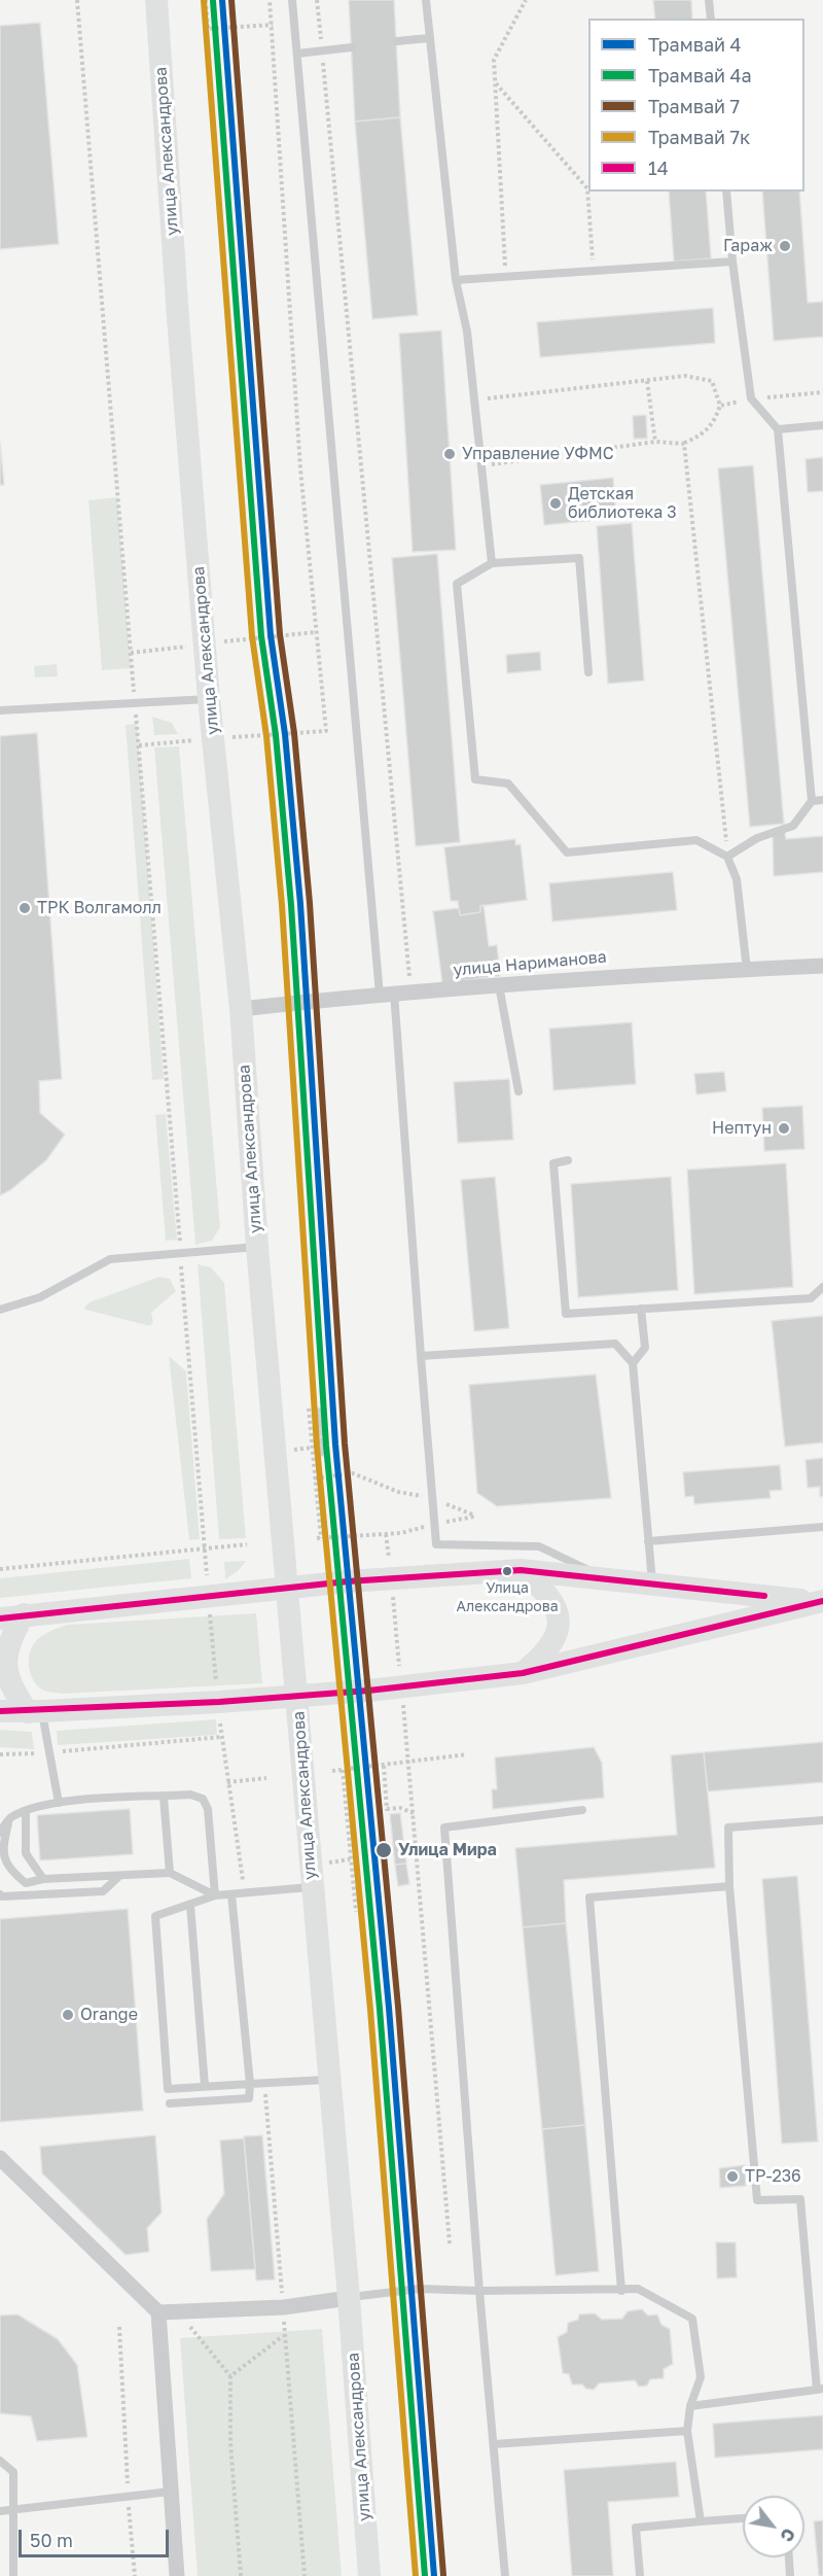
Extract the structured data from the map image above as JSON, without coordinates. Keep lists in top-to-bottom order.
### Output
{
  "streets": {
    "main road": ["улица Александрова"],
    "street": ["улица Нариманова"]
  },
  "crossings": [
    ["улица Александрова", "улица Нариманова"]
  ],
  "places": [
    "Гараж",
    "Управление УФМС",
    "Детская библиотека 3",
    "ТРК Волгамолл",
    "Нептун",
    "Улица Александрова",
    "Улица Мира",
    "Orange",
    "ТР-236"
  ],
  "lines": [
    "tram line 4",
    "tram line 7",
    "tram line 4а",
    "tram line 7к",
    "transit line 14"
  ],
  "legend": [
    "Трамвай 4",
    "Трамвай 4а",
    "Трамвай 7",
    "Трамвай 7к",
    "14"
  ],
  "scale_bar": "50 m",
  "north": "bottom right"
}
